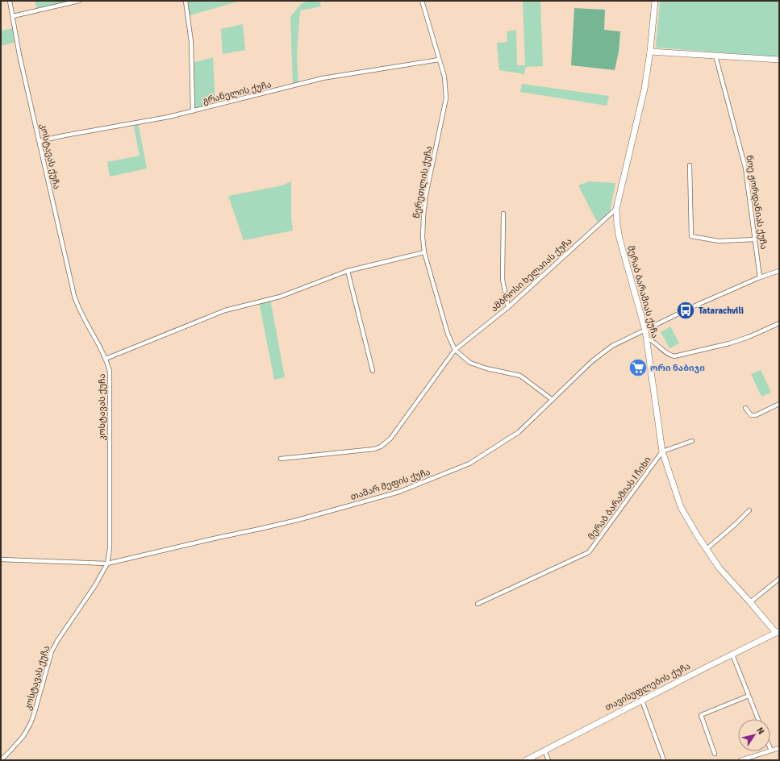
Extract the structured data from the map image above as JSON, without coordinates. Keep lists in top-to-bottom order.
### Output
{
  "streets": {
    "main road": ["მერაბ ბარამიას ქუჩა", "თავისუფლების ქუჩა"],
    "street": [
      "გრანელის ქუჩა",
      "კოსტავას ქუჩა",
      "წერეთლის ქუჩა",
      "ნოე ჟორდანიას ქუჩა",
      "ამბროსი ხელაიას ქუჩა",
      "თამარ მეფის ქუჩა",
      "მერაბ ბარამიას I ჩიხი"
    ]
  },
  "crossings": [
    ["გრანელის ქუჩა", "კოსტავას ქუჩა"],
    ["გრანელის ქუჩა", "წერეთლის ქუჩა"],
    ["კოსტავას ქუჩა", "თამარ მეფის ქუჩა"],
    ["წერეთლის ქუჩა", "ამბროსი ხელაიას ქუჩა"],
    ["წერეთლის ქუჩა", "თამარ მეფის ქუჩა"],
    ["ნოე ჟორდანიას ქუჩა", "თამარ მეფის ქუჩა"],
    ["ამბროსი ხელაიას ქუჩა", "მერაბ ბარამიას ქუჩა"],
    ["მერაბ ბარამიას ქუჩა", "თამარ მეფის ქუჩა"],
    ["მერაბ ბარამიას ქუჩა", "მერაბ ბარამიას I ჩიხი"],
    ["მერაბ ბარამიას ქუჩა", "თავისუფლების ქუჩა"]
  ],
  "places": {
    "bus stop": ["Tatarachvili"],
    "supermarket": ["ორი ნაბიჯი"]
  },
  "north": "top right"
}
